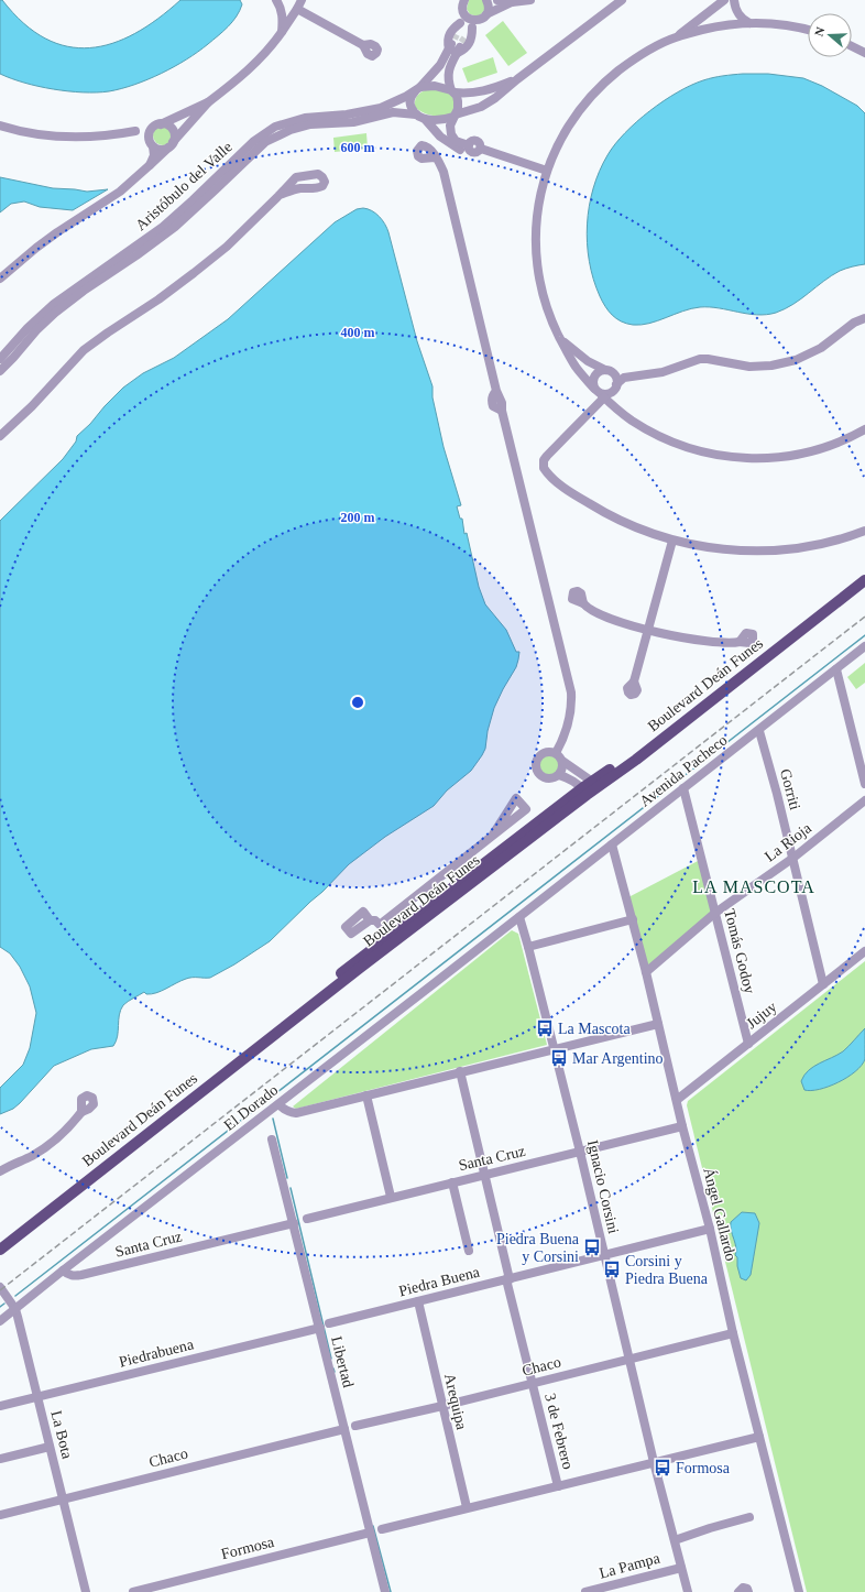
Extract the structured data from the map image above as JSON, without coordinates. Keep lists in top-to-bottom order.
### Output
{
  "streets": {
    "main road": ["Boulevard Deán Funes"],
    "street": [
      "Aristóbulo del Valle",
      "Avenida Pacheco",
      "Gorriti",
      "La Rioja",
      "Tomás Godoy",
      "Jujuy",
      "El Dorado",
      "Santa Cruz",
      "Ignacio Corsini",
      "Ángel Gallardo",
      "Piedra Buena",
      "Piedrabuena",
      "Libertad",
      "Chaco",
      "Arequipa",
      "3 de Febrero",
      "La Bota",
      "Formosa",
      "La Pampa"
    ]
  },
  "crossings": [
    ["Avenida Pacheco", "Gorriti"],
    ["Avenida Pacheco", "Tomás Godoy"],
    ["Avenida Pacheco", "El Dorado"],
    ["Avenida Pacheco", "Ignacio Corsini"],
    ["Avenida Pacheco", "Ángel Gallardo"],
    ["Gorriti", "La Rioja"],
    ["Gorriti", "Jujuy"],
    ["La Rioja", "Tomás Godoy"],
    ["La Rioja", "Ángel Gallardo"],
    ["Tomás Godoy", "Jujuy"],
    ["Jujuy", "Ángel Gallardo"],
    ["El Dorado", "Santa Cruz"],
    ["El Dorado", "Ignacio Corsini"],
    ["El Dorado", "La Bota"],
    ["Santa Cruz", "Ignacio Corsini"],
    ["Santa Cruz", "Ángel Gallardo"],
    ["Santa Cruz", "Libertad"],
    ["Santa Cruz", "3 de Febrero"],
    ["Ignacio Corsini", "Piedra Buena"],
    ["Ignacio Corsini", "Chaco"],
    ["Ignacio Corsini", "La Pampa"],
    ["Ángel Gallardo", "Piedra Buena"],
    ["Ángel Gallardo", "Chaco"],
    ["Piedra Buena", "Arequipa"],
    ["Piedra Buena", "3 de Febrero"],
    ["Piedrabuena", "Libertad"],
    ["Piedrabuena", "La Bota"],
    ["Libertad", "Chaco"],
    ["Libertad", "Formosa"],
    ["Chaco", "Arequipa"],
    ["Chaco", "3 de Febrero"],
    ["Chaco", "La Bota"]
  ],
  "districts": ["LA MASCOTA"],
  "places": {
    "bus stop": [
      "La Mascota",
      "Mar Argentino",
      "Piedra Buena y Corsini",
      "Corsini y Piedra Buena",
      "Formosa"
    ]
  },
  "north": "left",
  "rings": ["600 m", "400 m", "200 m"]
}
